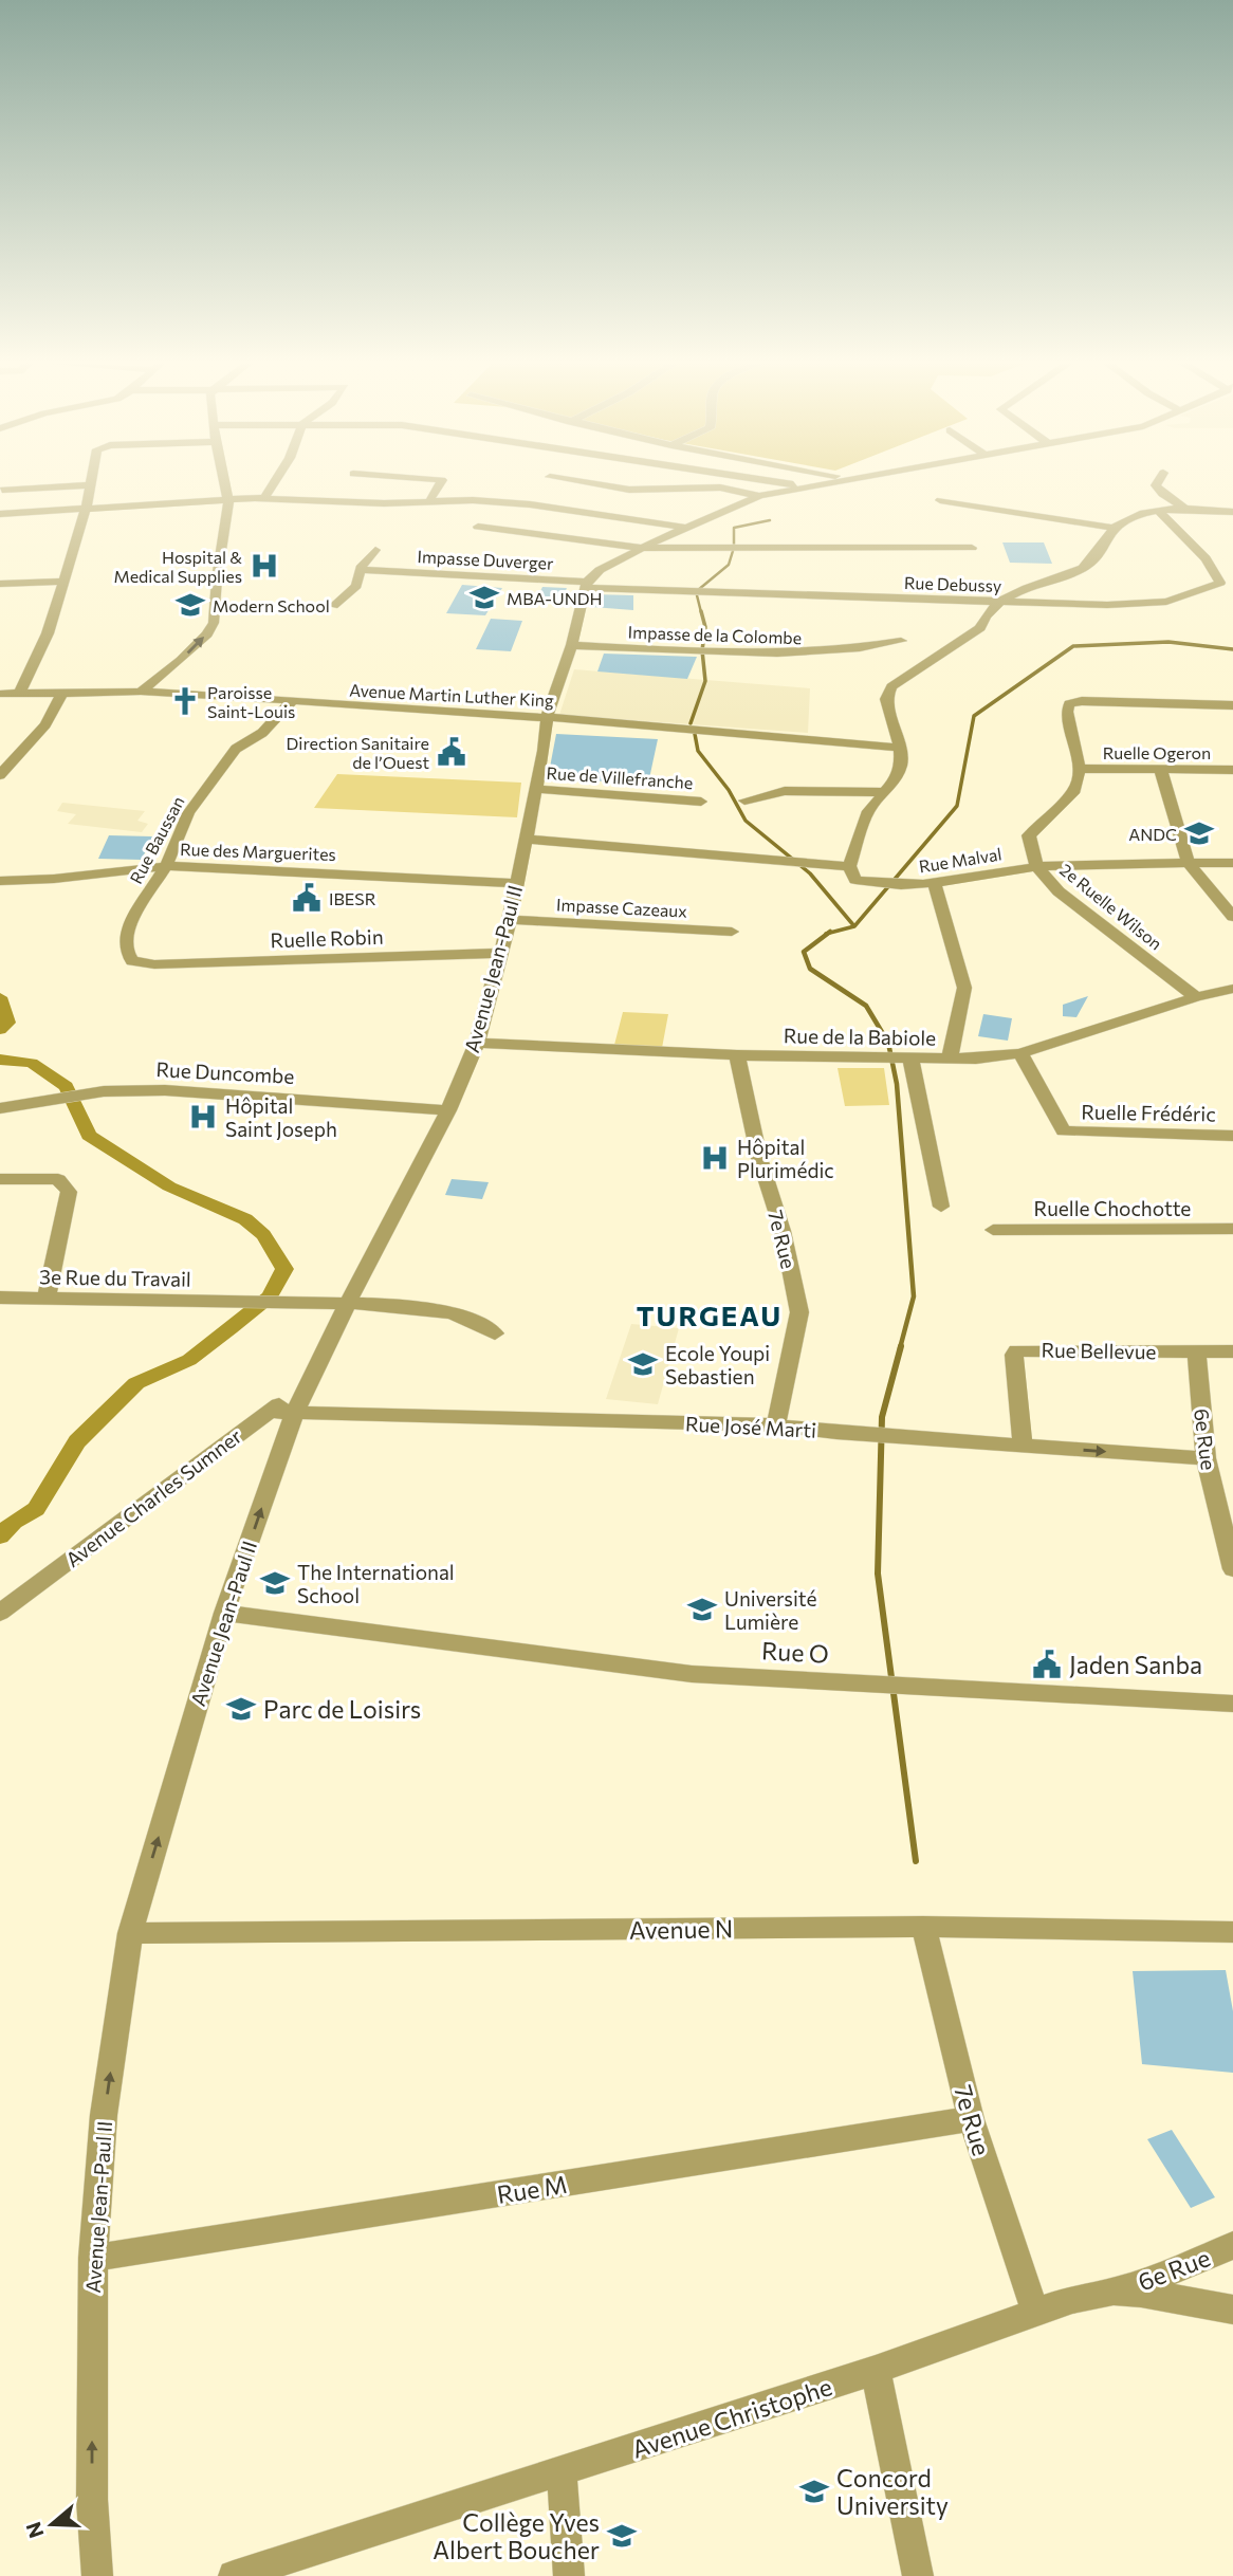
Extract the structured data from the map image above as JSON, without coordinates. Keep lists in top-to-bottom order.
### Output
{
  "streets": {
    "street": [
      "Impasse Duverger",
      "Rue Debussy",
      "Impasse de la Colombe",
      "Avenue Martin Luther King",
      "Ruelle Ogeron",
      "Rue de Villefranche",
      "Rue Baussan",
      "Rue des Marguerites",
      "Rue Malval",
      "2e Ruelle Wilson",
      "Impasse Cazeaux",
      "Ruelle Robin",
      "Avenue Jean-Paul II",
      "Rue de la Babiole",
      "Rue Duncombe",
      "Ruelle Frédéric",
      "Ruelle Chochotte",
      "7e Rue",
      "3e Rue du Travail",
      "Rue Bellevue",
      "Rue José Marti",
      "6e Rue",
      "Avenue Charles Sumner",
      "Rue O",
      "Avenue N",
      "Rue M",
      "Avenue Christophe"
    ]
  },
  "crossings": [
    ["Impasse Duverger", "Rue Debussy"],
    ["Impasse Duverger", "Avenue Jean-Paul II"],
    ["Rue Debussy", "Avenue Jean-Paul II"],
    ["Impasse de la Colombe", "Avenue Jean-Paul II"],
    ["Avenue Martin Luther King", "Rue Baussan"],
    ["Avenue Martin Luther King", "Avenue Jean-Paul II"],
    ["Ruelle Ogeron", "2e Ruelle Wilson"],
    ["Rue de Villefranche", "Avenue Jean-Paul II"],
    ["Rue Baussan", "Rue des Marguerites"],
    ["Rue Baussan", "Ruelle Robin"],
    ["Rue des Marguerites", "Avenue Jean-Paul II"],
    ["Rue Malval", "2e Ruelle Wilson"],
    ["2e Ruelle Wilson", "Rue de la Babiole"],
    ["Impasse Cazeaux", "Avenue Jean-Paul II"],
    ["Ruelle Robin", "Avenue Jean-Paul II"],
    ["Avenue Jean-Paul II", "Rue de la Babiole"],
    ["Avenue Jean-Paul II", "Rue Duncombe"],
    ["Avenue Jean-Paul II", "3e Rue du Travail"],
    ["Avenue Jean-Paul II", "Rue José Marti"],
    ["Avenue Jean-Paul II", "Avenue Charles Sumner"],
    ["Avenue Jean-Paul II", "Rue O"],
    ["Avenue Jean-Paul II", "Avenue N"],
    ["Avenue Jean-Paul II", "Rue M"],
    ["Rue de la Babiole", "Ruelle Frédéric"],
    ["Rue de la Babiole", "7e Rue"],
    ["7e Rue", "Rue José Marti"],
    ["7e Rue", "Avenue N"],
    ["7e Rue", "Rue M"],
    ["7e Rue", "Avenue Christophe"],
    ["Rue Bellevue", "Rue José Marti"],
    ["Rue Bellevue", "6e Rue"],
    ["Rue José Marti", "6e Rue"],
    ["Rue José Marti", "Avenue Charles Sumner"],
    ["6e Rue", "Avenue Christophe"]
  ],
  "one_way": ["Avenue Jean-Paul II"],
  "districts": ["TURGEAU"],
  "places": {
    "hospital": ["Hospital & Medical Supplies", "Hôpital Saint Joseph", "Hôpital Plurimédic"],
    "school or university": [
      "MBA-UNDH",
      "Modern School",
      "ANDC",
      "Ecole Youpi Sebastien",
      "The International School",
      "Université Lumière",
      "Parc de Loisirs",
      "Concord University",
      "Collège Yves Albert Boucher"
    ],
    "church": ["Paroisse Saint-Louis"],
    "public building": ["Direction Sanitaire de l’Ouest", "IBESR", "Jaden Sanba"]
  },
  "north": "left"
}
